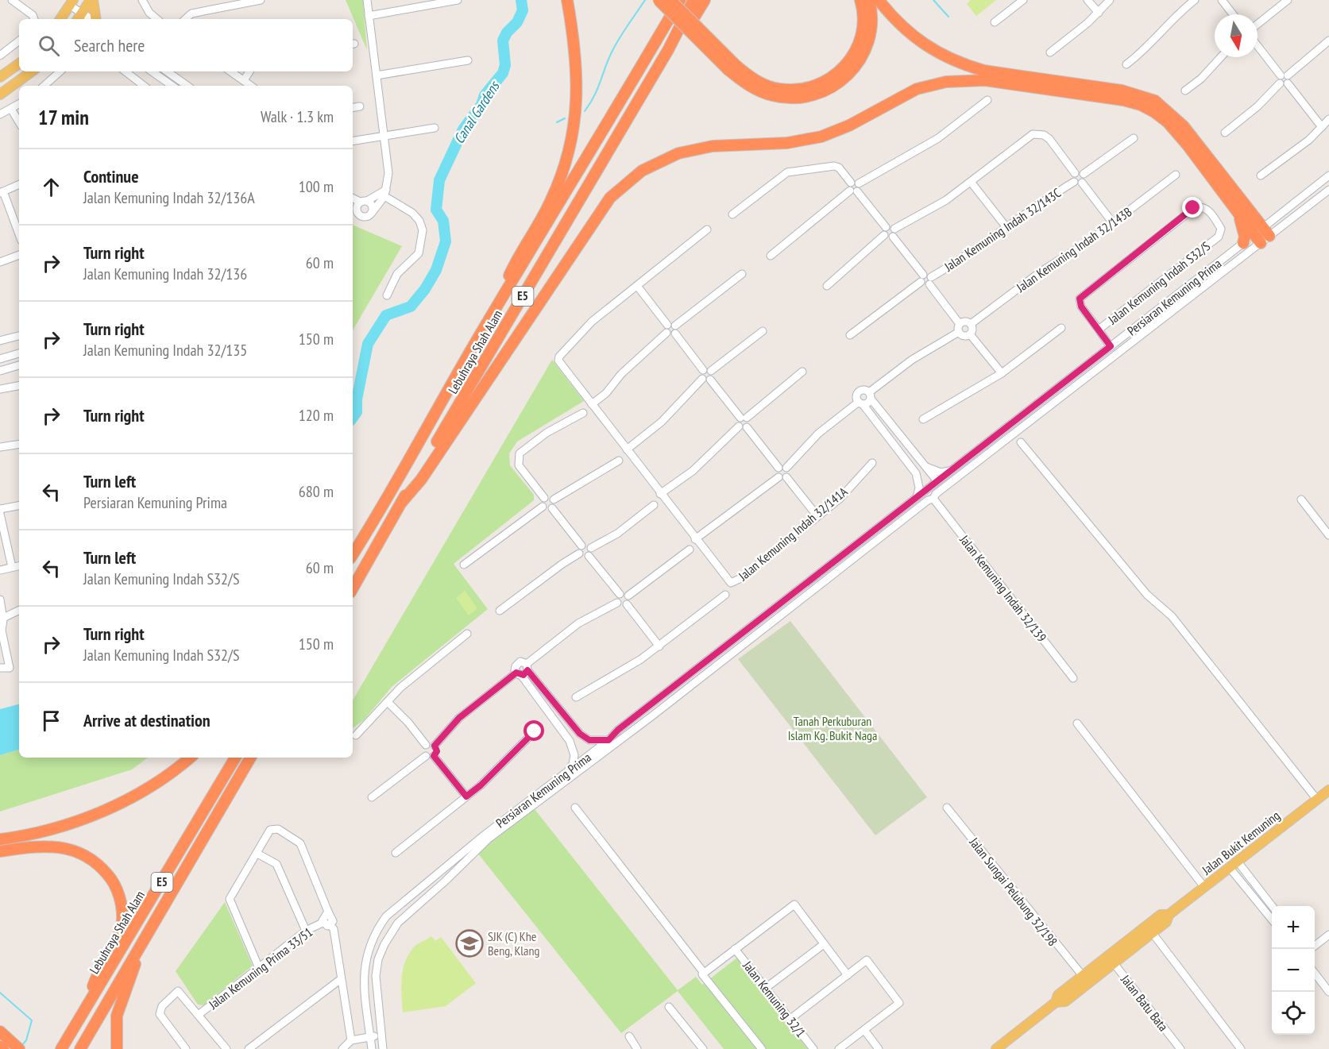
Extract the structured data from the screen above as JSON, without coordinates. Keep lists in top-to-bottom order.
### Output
{
  "streets": {
    "highway": ["E5", "Lebuhraya Shah Alam"],
    "main road": ["Jalan Bukit Kemuning"],
    "street": [
      "Jalan Kemuning Indah 32/143C",
      "Jalan Kemuning Indah 32/143B",
      "Jalan Kemuning Indah S32/S",
      "Persiaran Kemuning Prima",
      "Jalan Kemuning Indah 32/141A",
      "Jalan Kemuning Indah 32/139",
      "Jalan Sungai Pelubung 32/198",
      "Jalan Kemuning Prima 33/51",
      "Jalan Kemuning 32/1",
      "Jalan Batu Bata"
    ]
  },
  "crossings": [
    ["Jalan Kemuning Indah S32/S", "Persiaran Kemuning Prima"],
    ["Persiaran Kemuning Prima", "Jalan Kemuning Indah 32/139"],
    ["Jalan Bukit Kemuning", "Jalan Sungai Pelubung 32/198"],
    ["Jalan Bukit Kemuning", "Jalan Batu Bata"]
  ],
  "water": ["Canal Gardens"],
  "parks": ["Tanah Perkuburan Islam Kg. Bukit Naga"],
  "places": {
    "school or university": ["SJK (C) Khe Beng, Klang"]
  },
  "north": "bottom",
  "page": {
    "search": "Search here",
    "heading": ["17 min", "Walk · 1.3 km"],
    "list": [
      ["Continue", "Jalan Kemuning Indah 32/136A", "100 m"],
      ["Turn right", "Jalan Kemuning Indah 32/136", "60 m"],
      ["Turn right", "Jalan Kemuning Indah 32/135", "150 m"],
      ["Turn right", "120 m"],
      ["Turn left", "Persiaran Kemuning Prima", "680 m"],
      ["Turn left", "Jalan Kemuning Indah S32/S", "60 m"],
      ["Turn right", "Jalan Kemuning Indah S32/S", "150 m"],
      "Arrive at destination"
    ],
    "map_buttons": ["+", "−"]
  }
}
